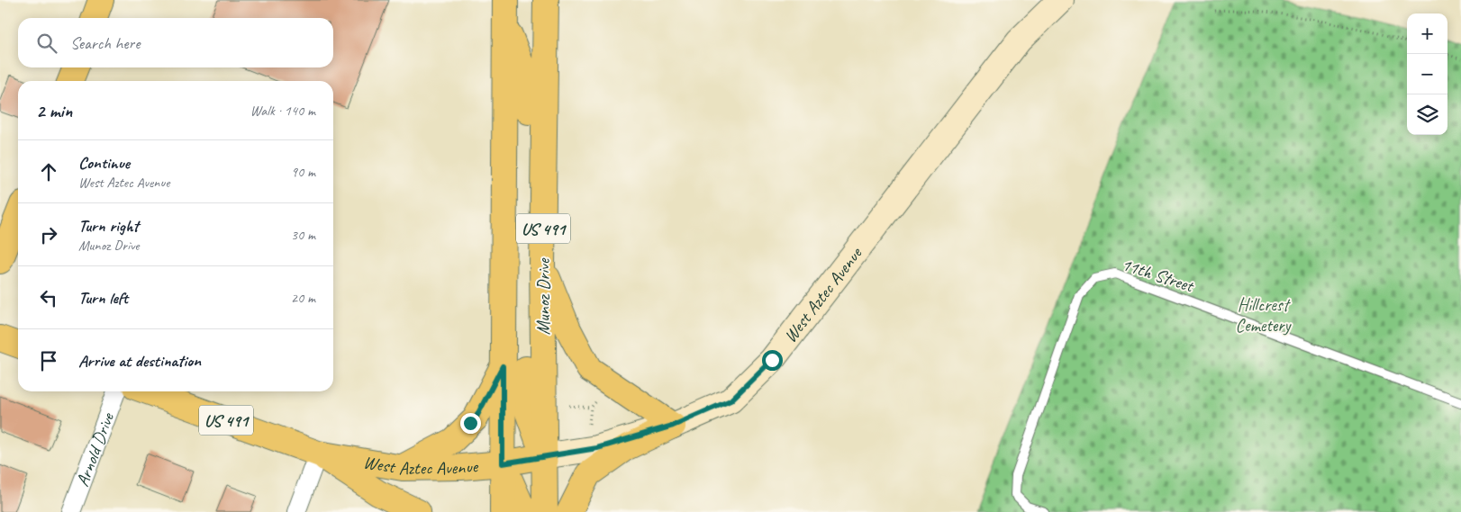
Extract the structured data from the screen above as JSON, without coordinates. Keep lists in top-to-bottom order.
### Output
{
  "streets": {
    "main road": ["US 491", "West Aztec Avenue", "Munoz Drive"],
    "street": ["Arnold Drive"],
    "lane": ["11th Street"]
  },
  "crossings": [
    ["US 491", "West Aztec Avenue"],
    ["West Aztec Avenue", "Munoz Drive"]
  ],
  "parks": ["Hillcrest Cemetery"],
  "page": {
    "map_buttons": ["+", "−"],
    "search": "Search here",
    "heading": ["2 min", "Walk · 140 m"],
    "list": [
      ["Continue", "West Aztec Avenue", "90 m"],
      ["Turn right", "Munoz Drive", "30 m"],
      ["Turn left", "20 m"],
      "Arrive at destination"
    ]
  }
}
